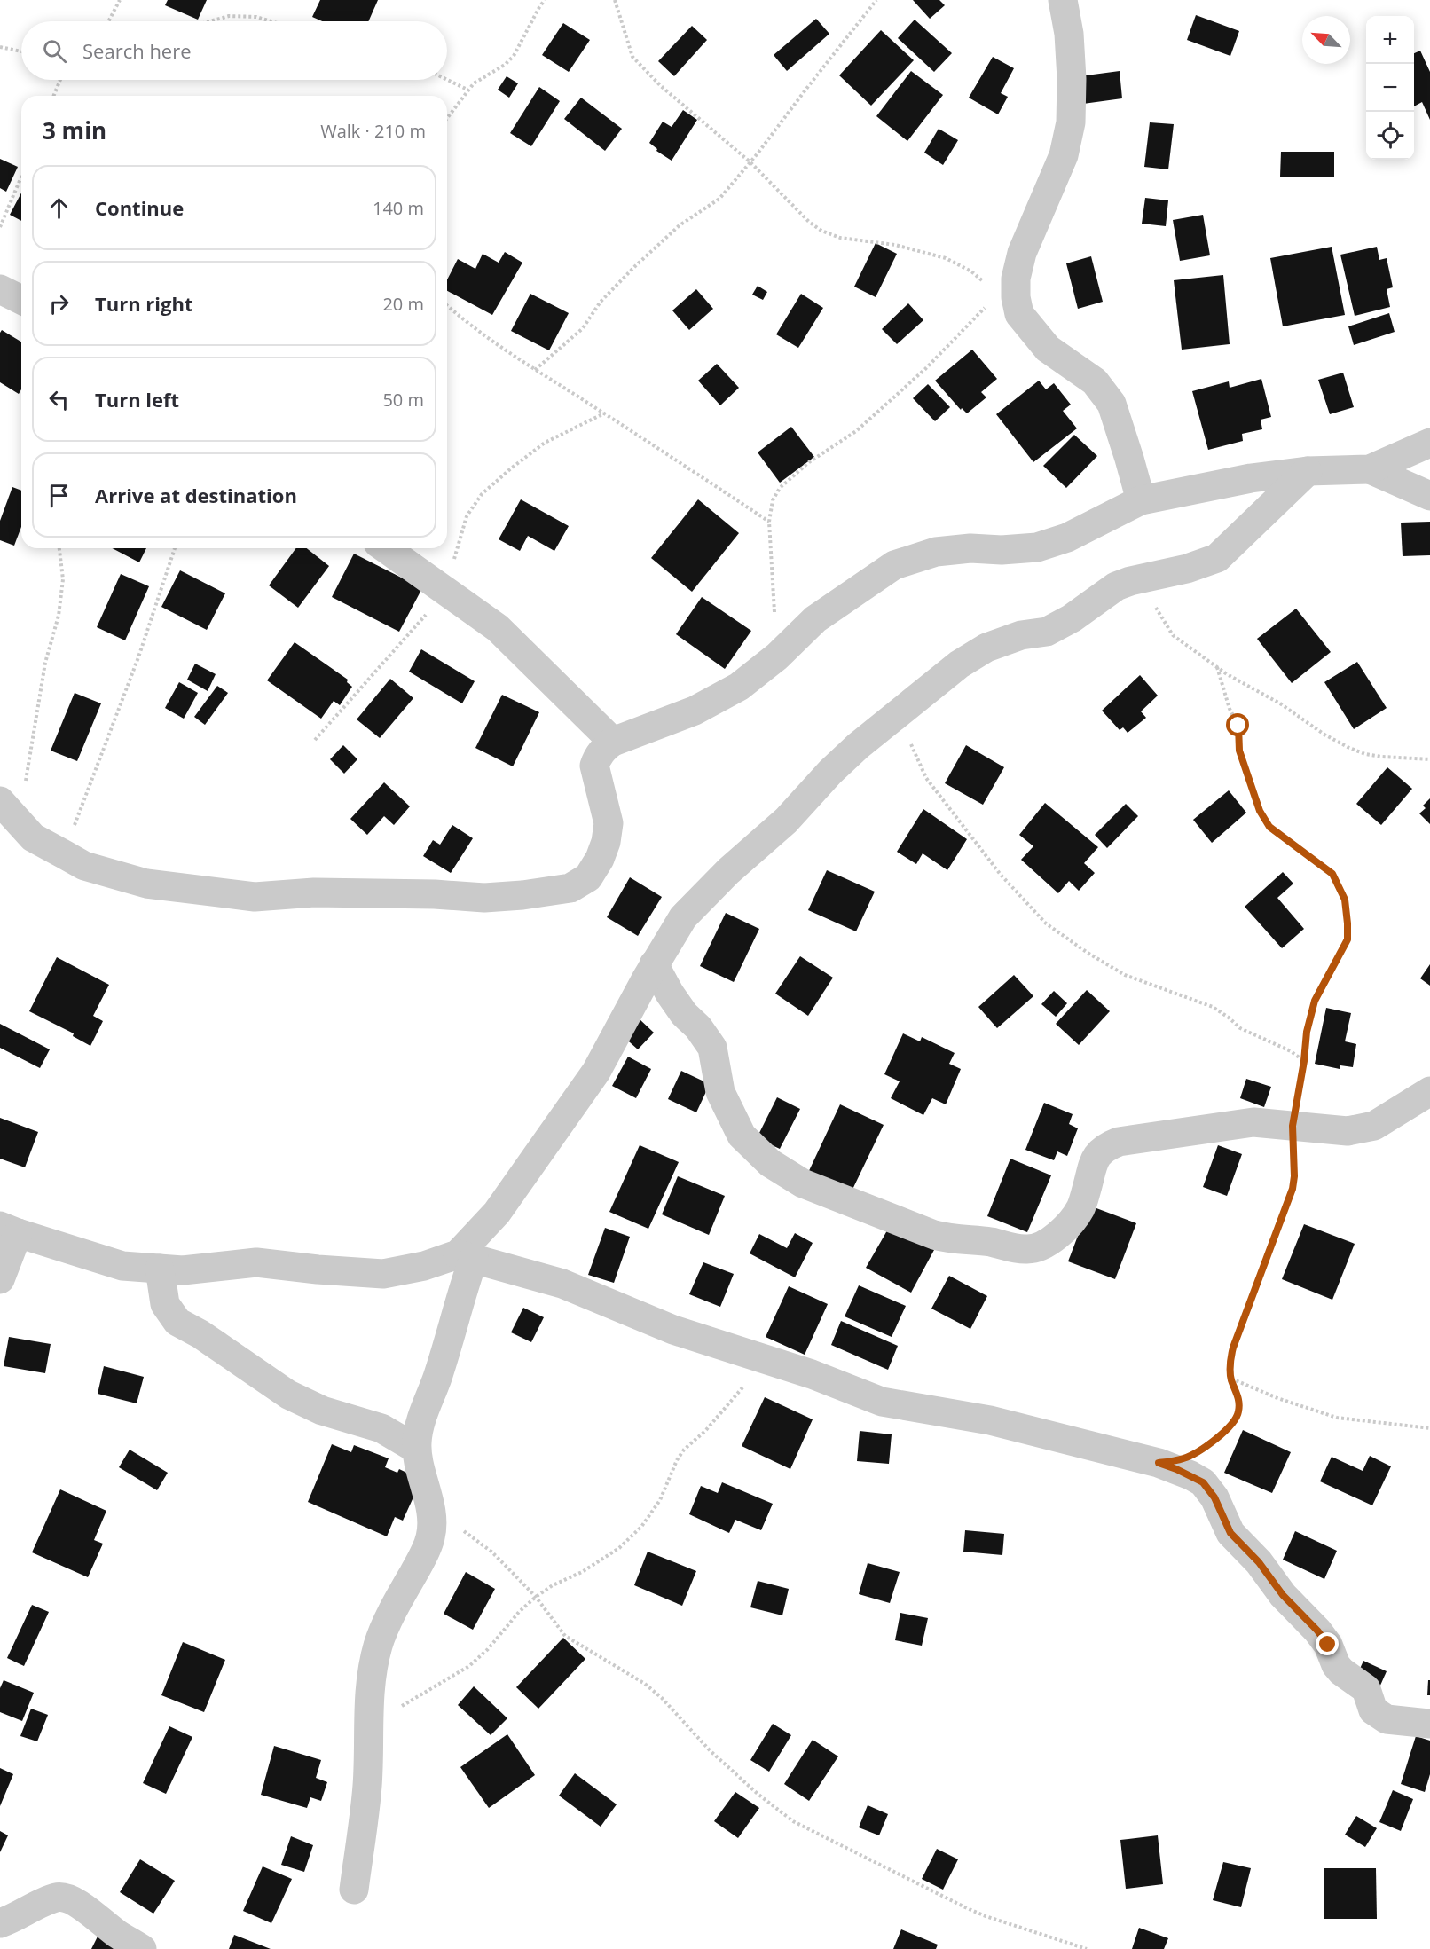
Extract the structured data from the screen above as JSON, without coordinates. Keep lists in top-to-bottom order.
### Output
{
  "north": "top left",
  "page": {
    "map_buttons": ["+", "−"],
    "search": "Search here",
    "heading": ["3 min", "Walk · 210 m"],
    "list": [
      ["Continue", "140 m"],
      ["Turn right", "20 m"],
      ["Turn left", "50 m"],
      "Arrive at destination"
    ]
  }
}
